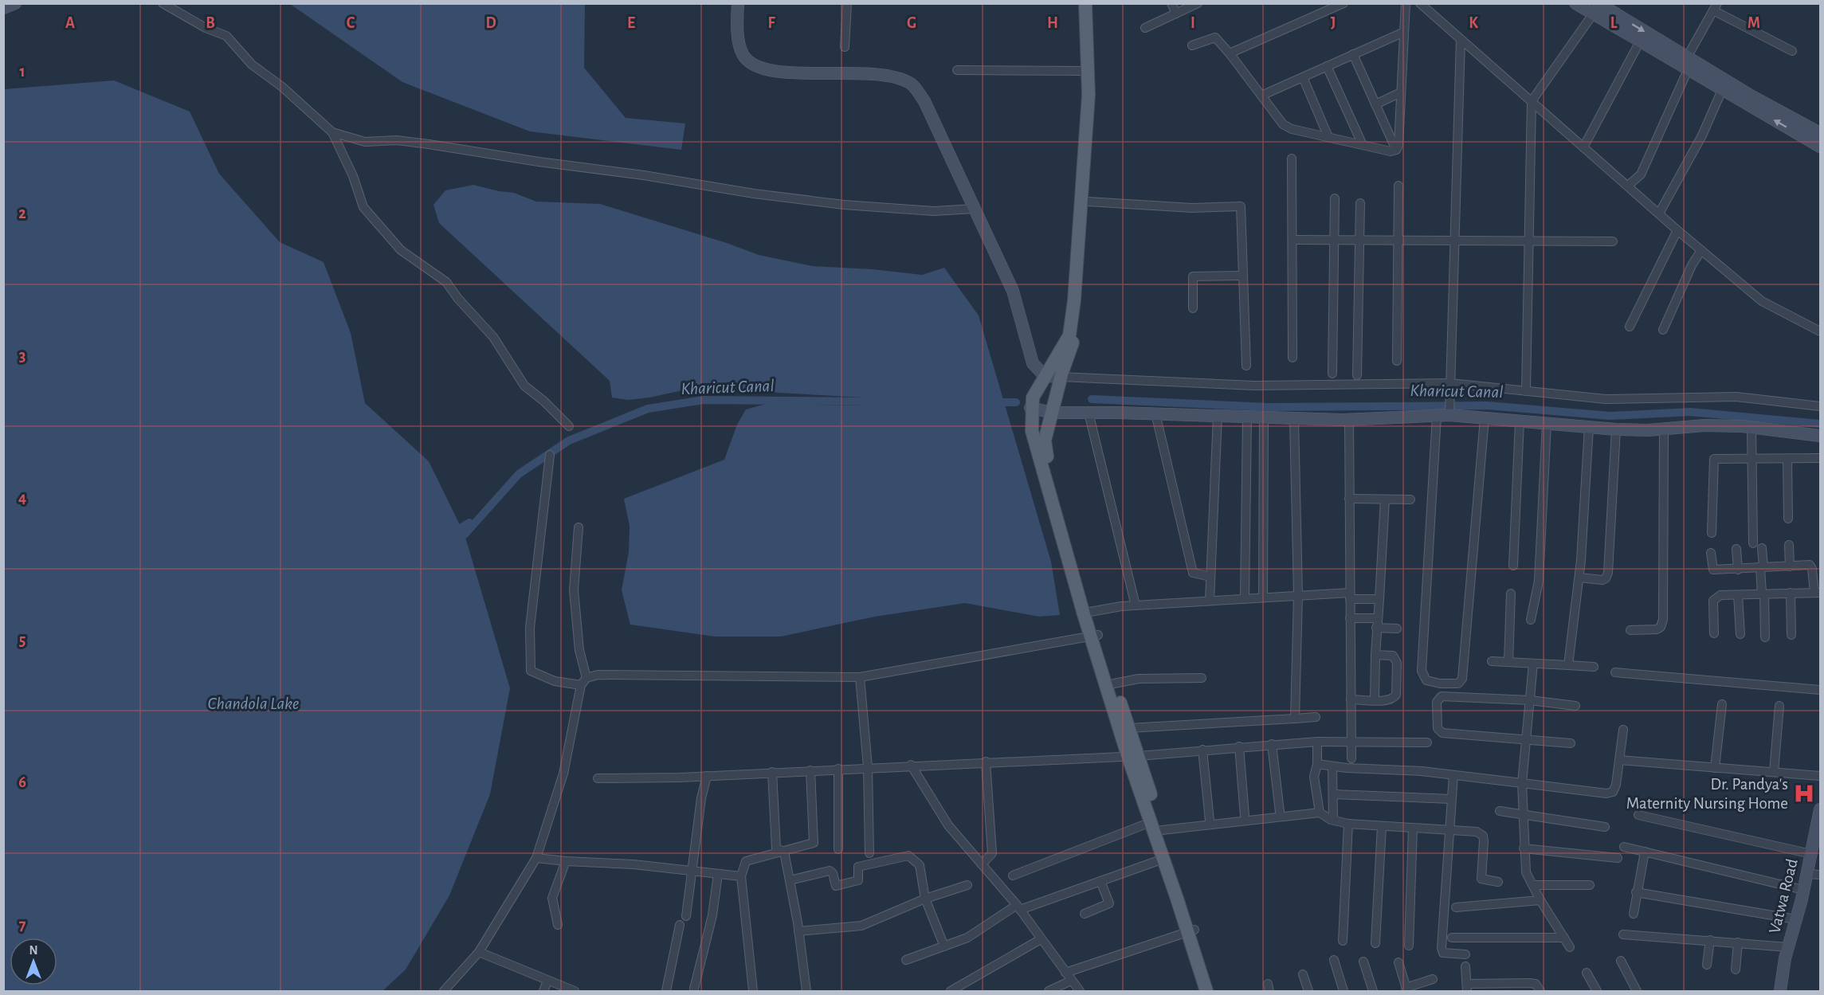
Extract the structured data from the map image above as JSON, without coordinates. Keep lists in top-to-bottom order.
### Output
{
  "streets": {
    "street": ["Vatwa Road"]
  },
  "water": ["Kharicut Canal", "Chandola Lake"],
  "places": {
    "hospital": ["Dr. Pandya's Maternity Nursing Home"]
  },
  "north": "top",
  "grid": {
    "columns": [
      "A",
      "B",
      "C",
      "D",
      "E",
      "F",
      "G",
      "H",
      "I",
      "J",
      "K",
      "L",
      "M"
    ],
    "rows": [
      "1",
      "2",
      "3",
      "4",
      "5",
      "6",
      "7"
    ]
  }
}
